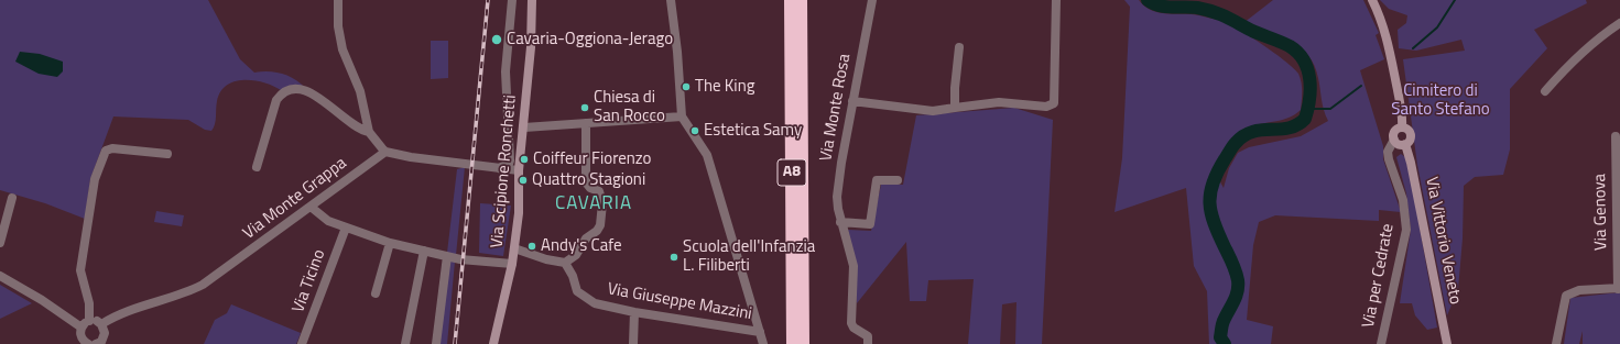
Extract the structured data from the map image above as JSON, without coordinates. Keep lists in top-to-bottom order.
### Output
{
  "streets": {
    "highway": ["A8"],
    "street": [
      "Via Monte Rosa",
      "Via Scipione Ronchetti",
      "Via Monte Grappa",
      "Via Genova",
      "Via Vittorio Veneto",
      "Via per Cedrate",
      "Via Ticino",
      "Via Giuseppe Mazzini"
    ]
  },
  "crossings": [
    ["Via Vittorio Veneto", "Via per Cedrate"]
  ],
  "districts": ["CAVARIA"],
  "parks": ["Cimitero di Santo Stefano"],
  "places": [
    "Cavaria-Oggiona-Jerago",
    "The King",
    "Chiesa di San Rocco",
    "Estetica Samy",
    "Coiffeur Fiorenzo",
    "Quattro Stagioni",
    "Andy's Cafe",
    "Scuola dell'Infanzia L. Filiberti"
  ]
}
